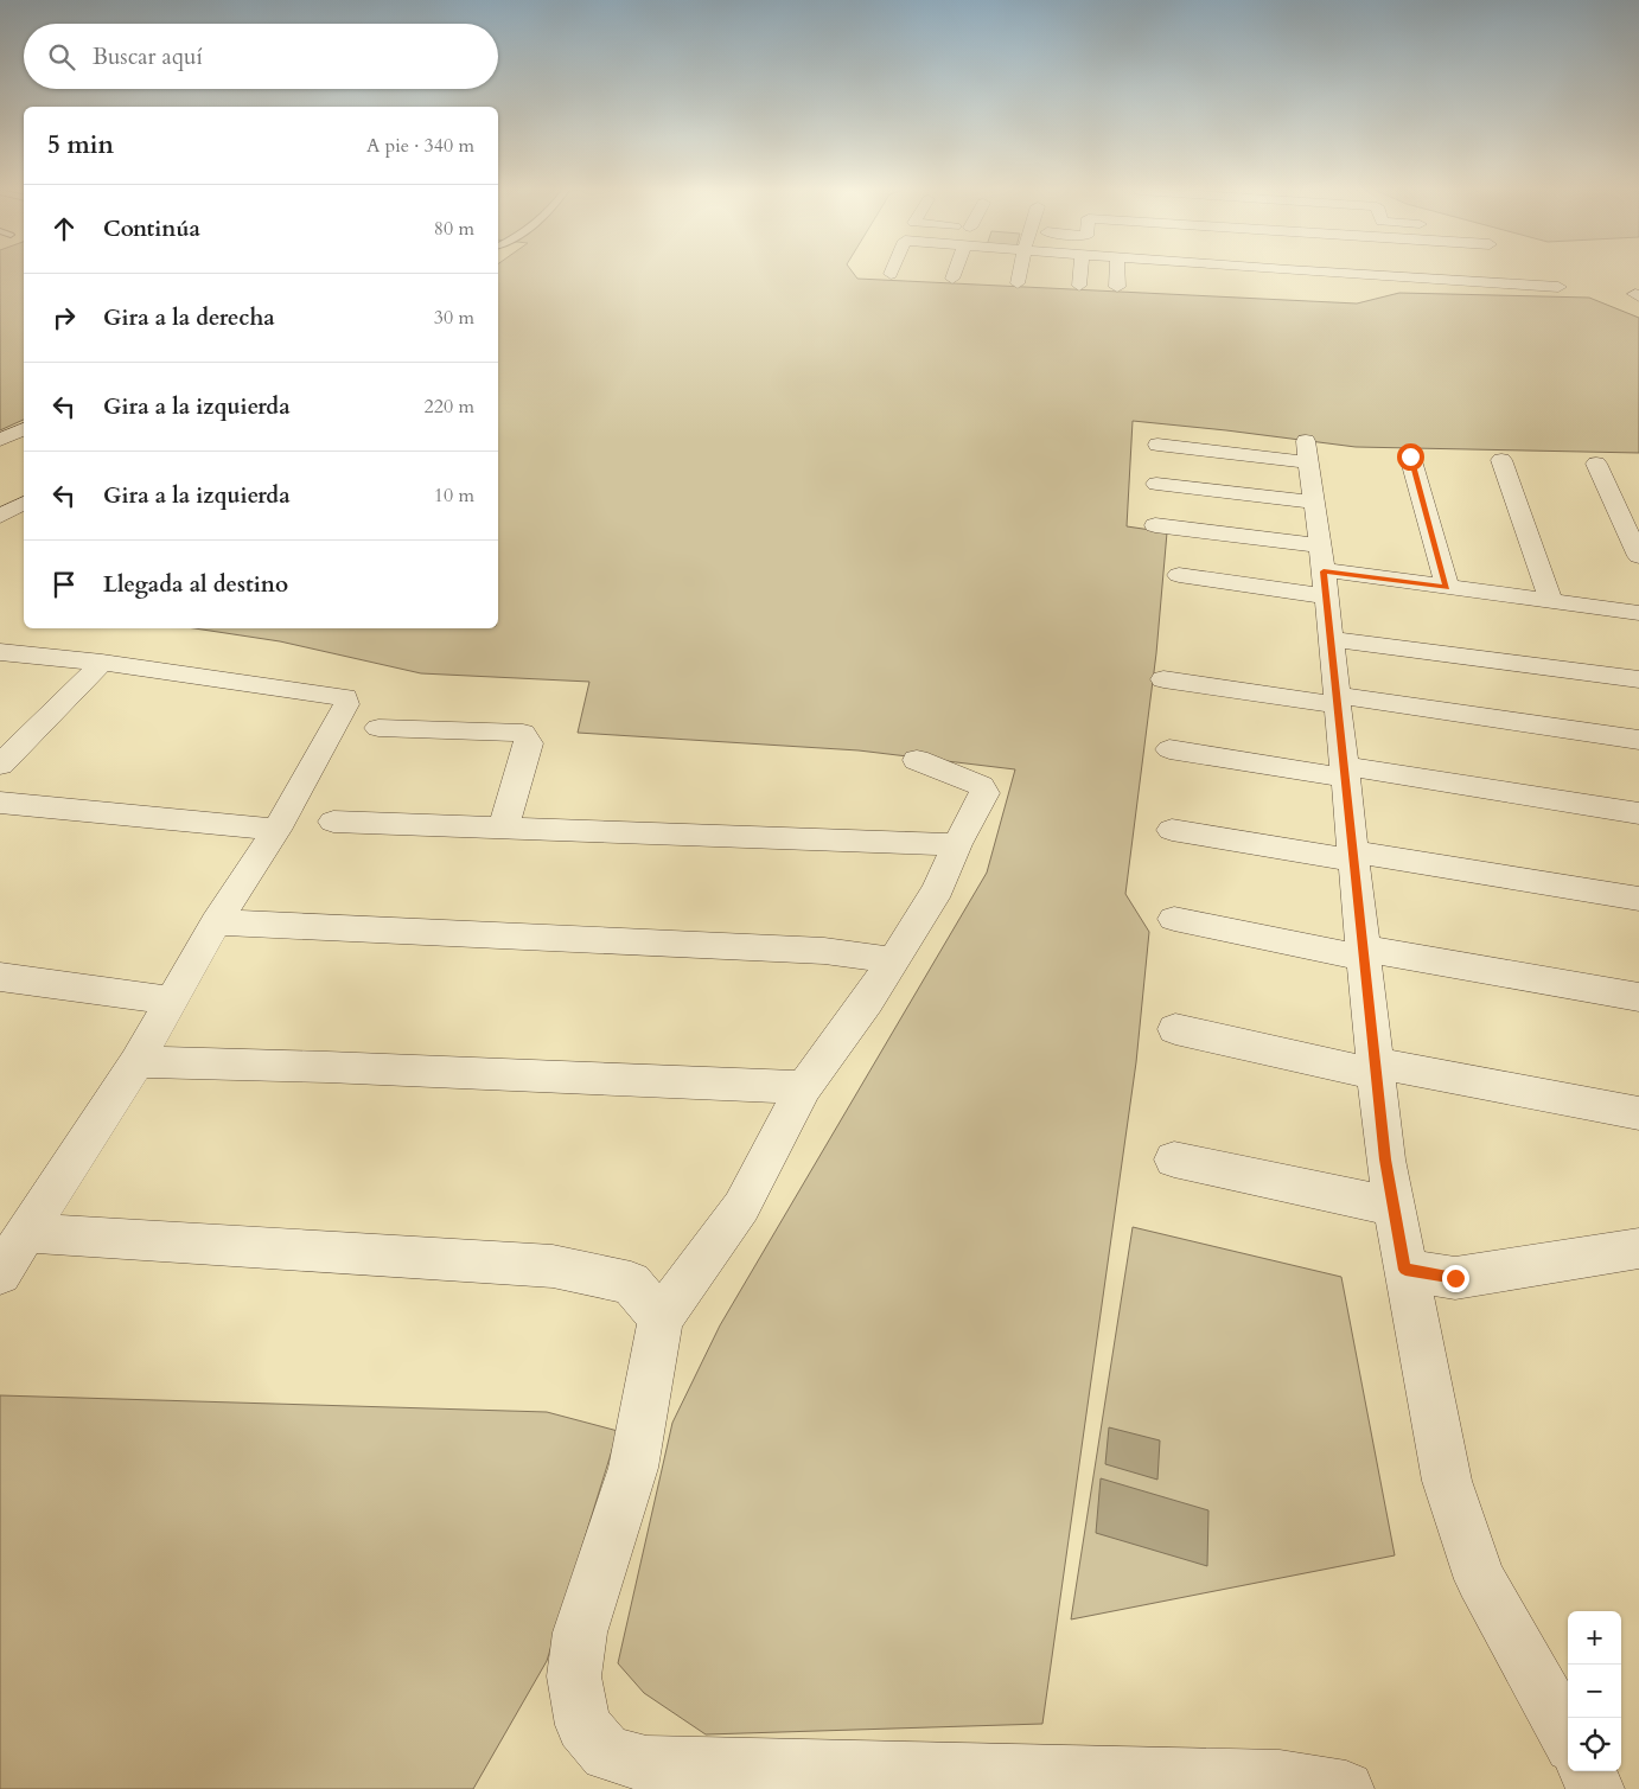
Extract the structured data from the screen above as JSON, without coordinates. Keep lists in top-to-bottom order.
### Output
{
  "page": {
    "search": "Buscar aquí",
    "heading": ["5 min", "A pie · 340 m"],
    "list": [
      ["Continúa", "80 m"],
      ["Gira a la derecha", "30 m"],
      ["Gira a la izquierda", "220 m"],
      ["Gira a la izquierda", "10 m"],
      "Llegada al destino"
    ],
    "map_buttons": ["+", "−"]
  }
}
